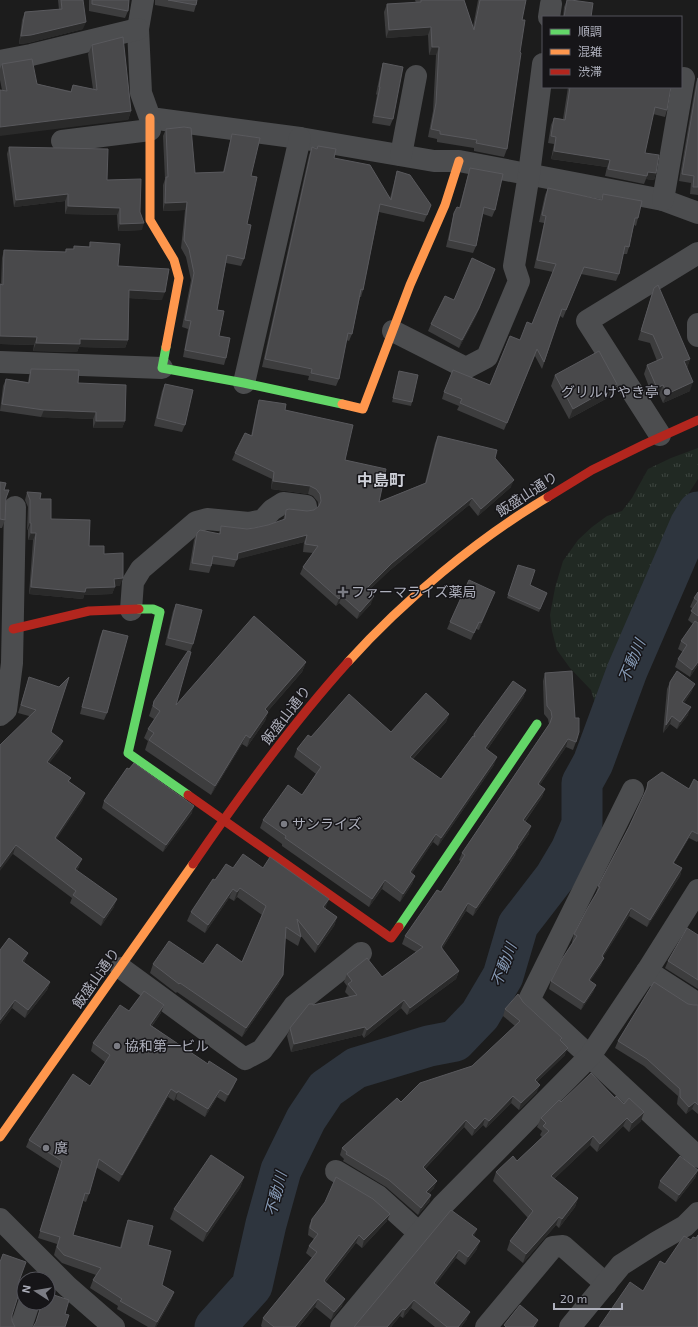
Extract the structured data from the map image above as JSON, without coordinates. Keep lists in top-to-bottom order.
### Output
{
  "streets": {
    "street": ["飯盛山通り"]
  },
  "districts": ["中島町"],
  "water": ["不動川"],
  "places": {
    "other": [
      "グリルけやき亭",
      "サンライズ",
      "協和第一ビル",
      "廣"
    ],
    "health": ["ファーマライズ薬局"]
  },
  "legend": ["順調", "混雑", "渋滞"],
  "scale_bar": "20 m",
  "north": "left"
}
